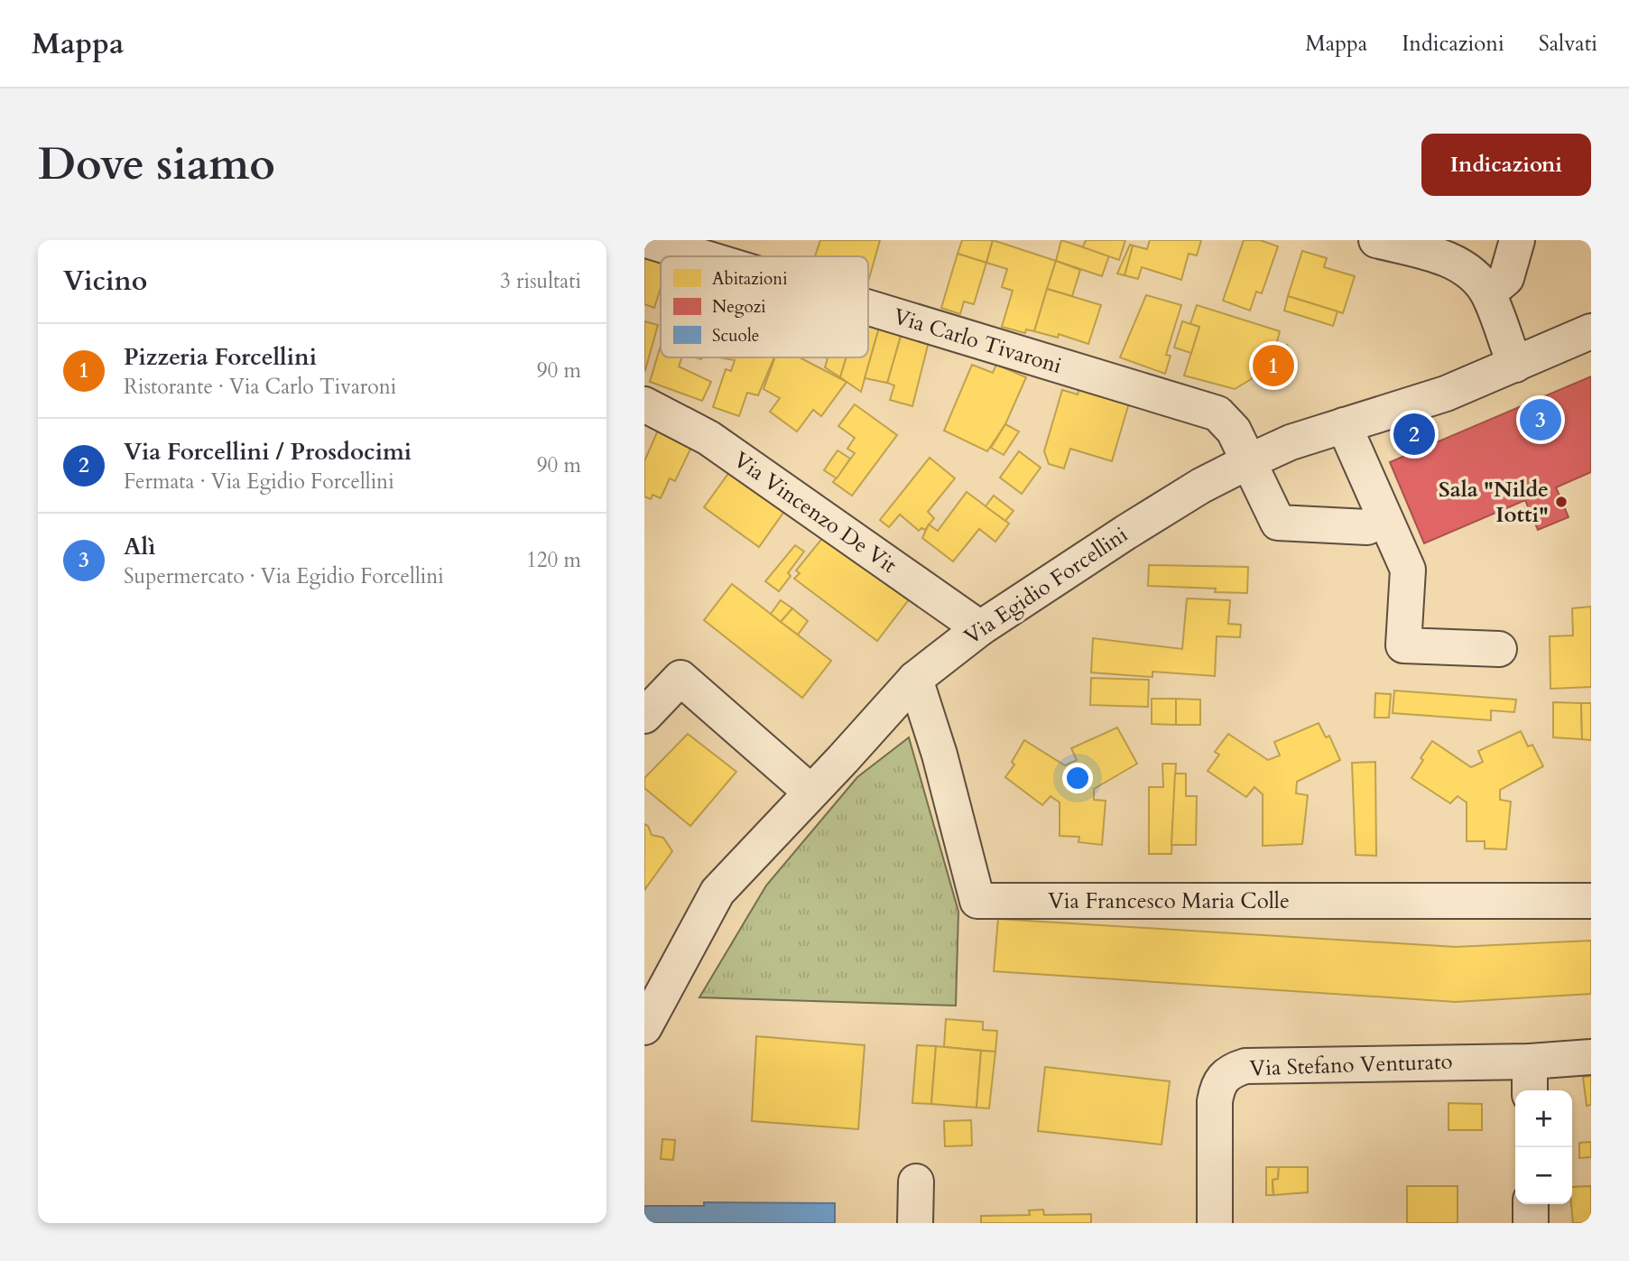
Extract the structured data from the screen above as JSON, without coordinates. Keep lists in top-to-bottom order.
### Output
{
  "streets": {
    "street": [
      "Via Carlo Tivaroni",
      "Via Vincenzo De Vit",
      "Via Egidio Forcellini",
      "Via Francesco Maria Colle",
      "Via Stefano Venturato"
    ]
  },
  "crossings": [
    ["Via Carlo Tivaroni", "Via Egidio Forcellini"],
    ["Via Vincenzo De Vit", "Via Egidio Forcellini"],
    ["Via Egidio Forcellini", "Via Francesco Maria Colle"]
  ],
  "places": ["Sala \"Nilde Iotti\""],
  "legend": ["Abitazioni", "Negozi", "Scuole"],
  "page": {
    "header": "Mappa",
    "nav": ["Mappa", "Indicazioni", "Salvati"],
    "buttons": "Indicazioni",
    "title": "Dove siamo",
    "heading": ["Vicino", "3 risultati"],
    "list": [
      {
        "mark": "1",
        "name": "Pizzeria Forcellini",
        "note": "Ristorante · Via Carlo Tivaroni",
        "value": "90 m"
      },
      {
        "mark": "2",
        "name": "Via Forcellini / Prosdocimi",
        "note": "Fermata · Via Egidio Forcellini",
        "value": "90 m"
      },
      {
        "mark": "3",
        "name": "Alì",
        "note": "Supermercato · Via Egidio Forcellini",
        "value": "120 m"
      }
    ],
    "pins": ["1", "3", "2"],
    "map_buttons": ["+", "−"]
  }
}
